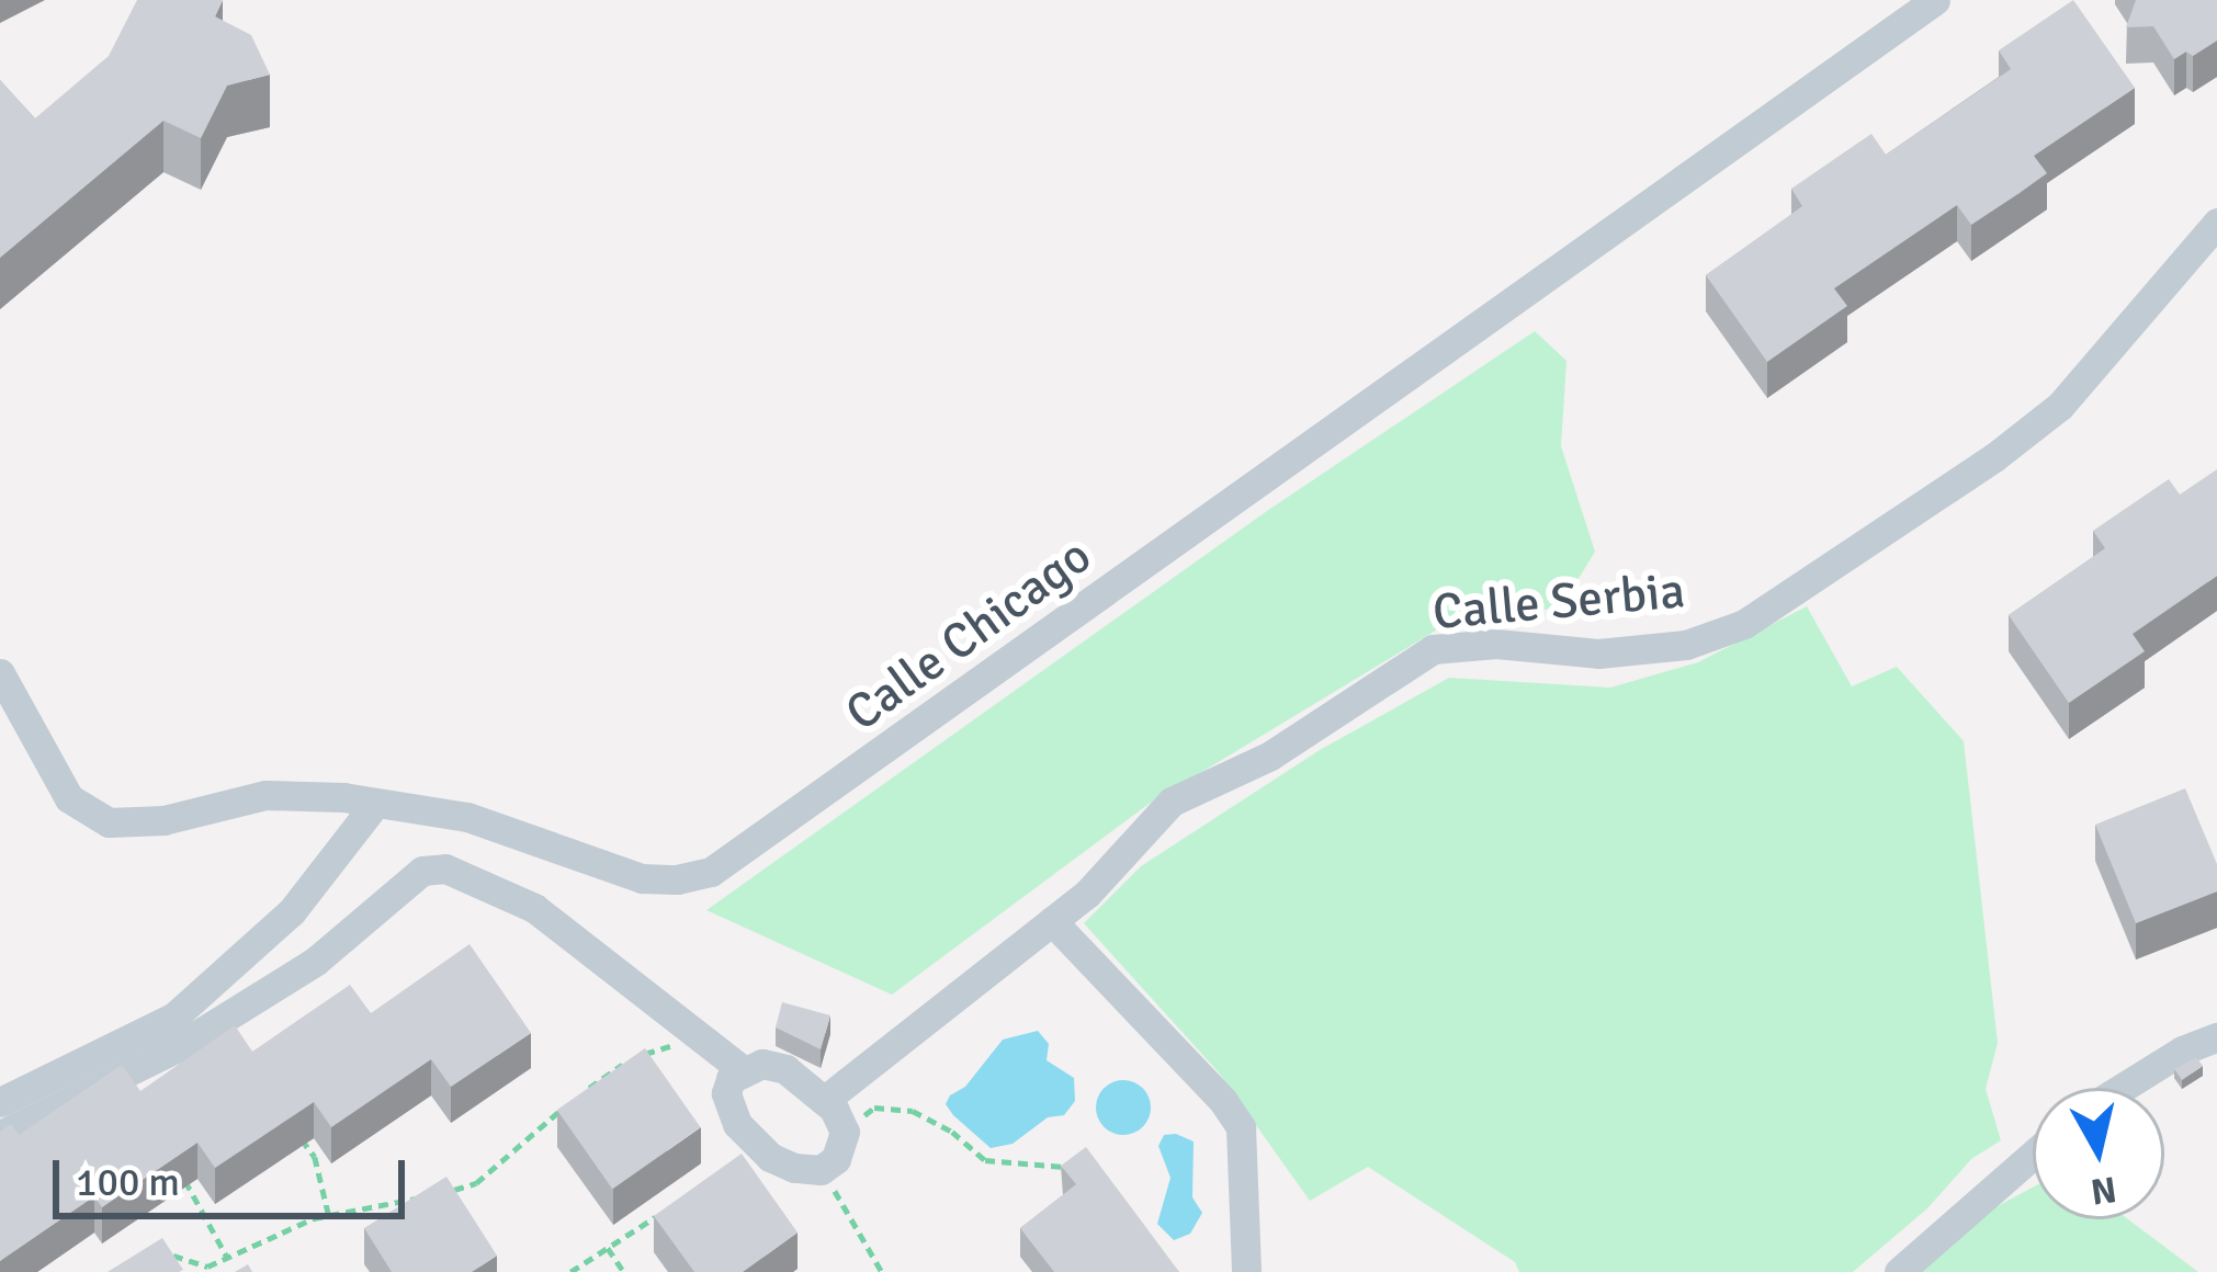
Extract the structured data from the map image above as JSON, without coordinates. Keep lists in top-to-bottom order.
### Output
{
  "streets": {
    "lane": ["Calle Serbia", "Calle Chicago"]
  },
  "scale_bar": "100 m",
  "north": "bottom"
}
